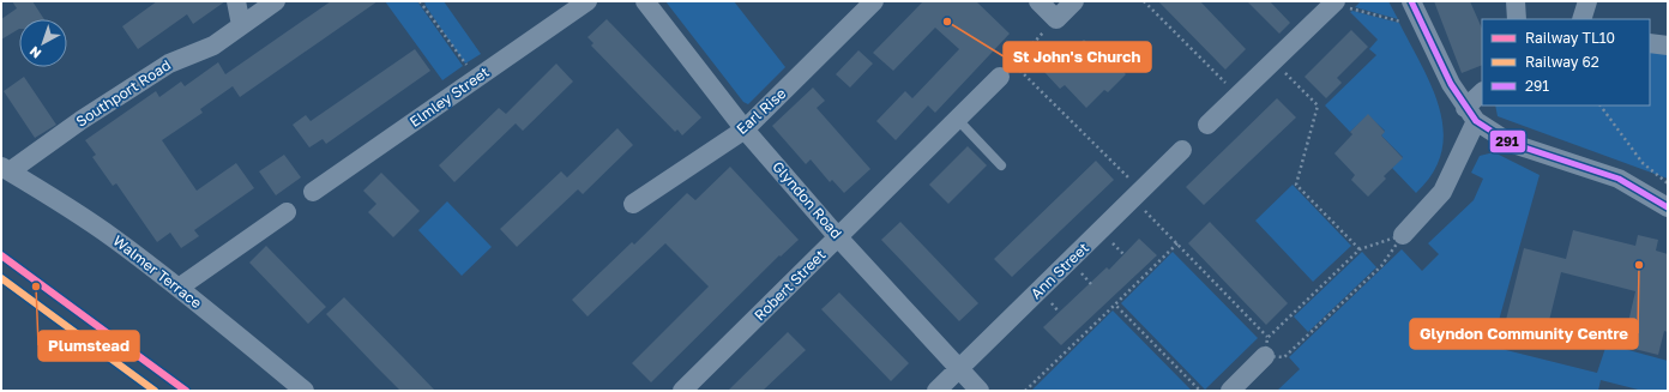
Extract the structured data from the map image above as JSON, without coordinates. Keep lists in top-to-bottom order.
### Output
{
  "streets": {
    "street": [
      "Southport Road",
      "Elmley Street",
      "Earl Rise",
      "Glyndon Road",
      "Ann Street",
      "Walmer Terrace",
      "Robert Street"
    ]
  },
  "crossings": [
    ["Southport Road", "Walmer Terrace"],
    ["Earl Rise", "Glyndon Road"],
    ["Glyndon Road", "Ann Street"],
    ["Glyndon Road", "Robert Street"]
  ],
  "places": ["St John's Church", "Glyndon Community Centre", "Plumstead"],
  "lines": ["transit line 291", "rail line TL10", "rail line 62"],
  "legend": ["Railway TL10", "Railway 62", "291"],
  "north": "bottom left"
}
